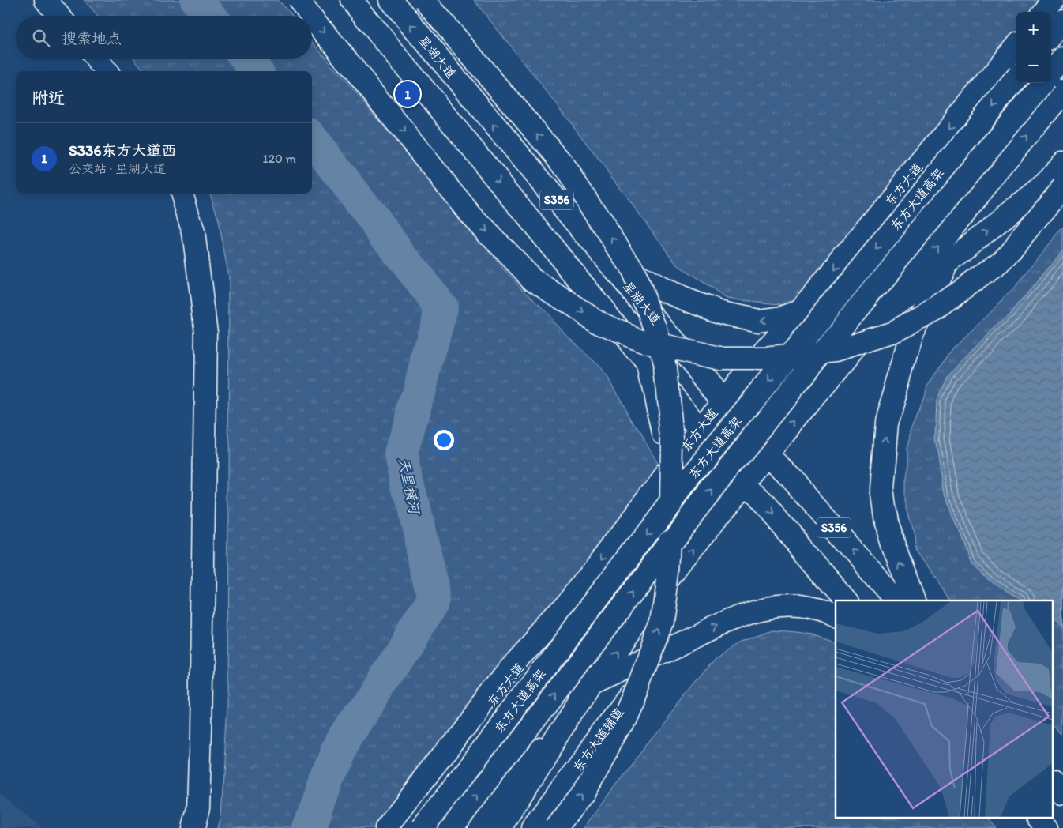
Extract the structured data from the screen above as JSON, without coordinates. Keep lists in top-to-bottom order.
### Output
{
  "streets": {
    "main road": [
      "星湖大道",
      "东方大道",
      "东方大道高架",
      "S356",
      "东方大道辅道"
    ]
  },
  "crossings": [
    ["星湖大道", "东方大道"],
    ["东方大道", "S356"]
  ],
  "water": ["天星横河"],
  "page": {
    "map_buttons": ["+", "−"],
    "search": "搜索地点",
    "heading": "附近",
    "pins": "1",
    "list": [
      {
        "mark": "1",
        "name": "S336东方大道西",
        "note": "公交站 · 星湖大道",
        "value": "120 m"
      }
    ]
  }
}
